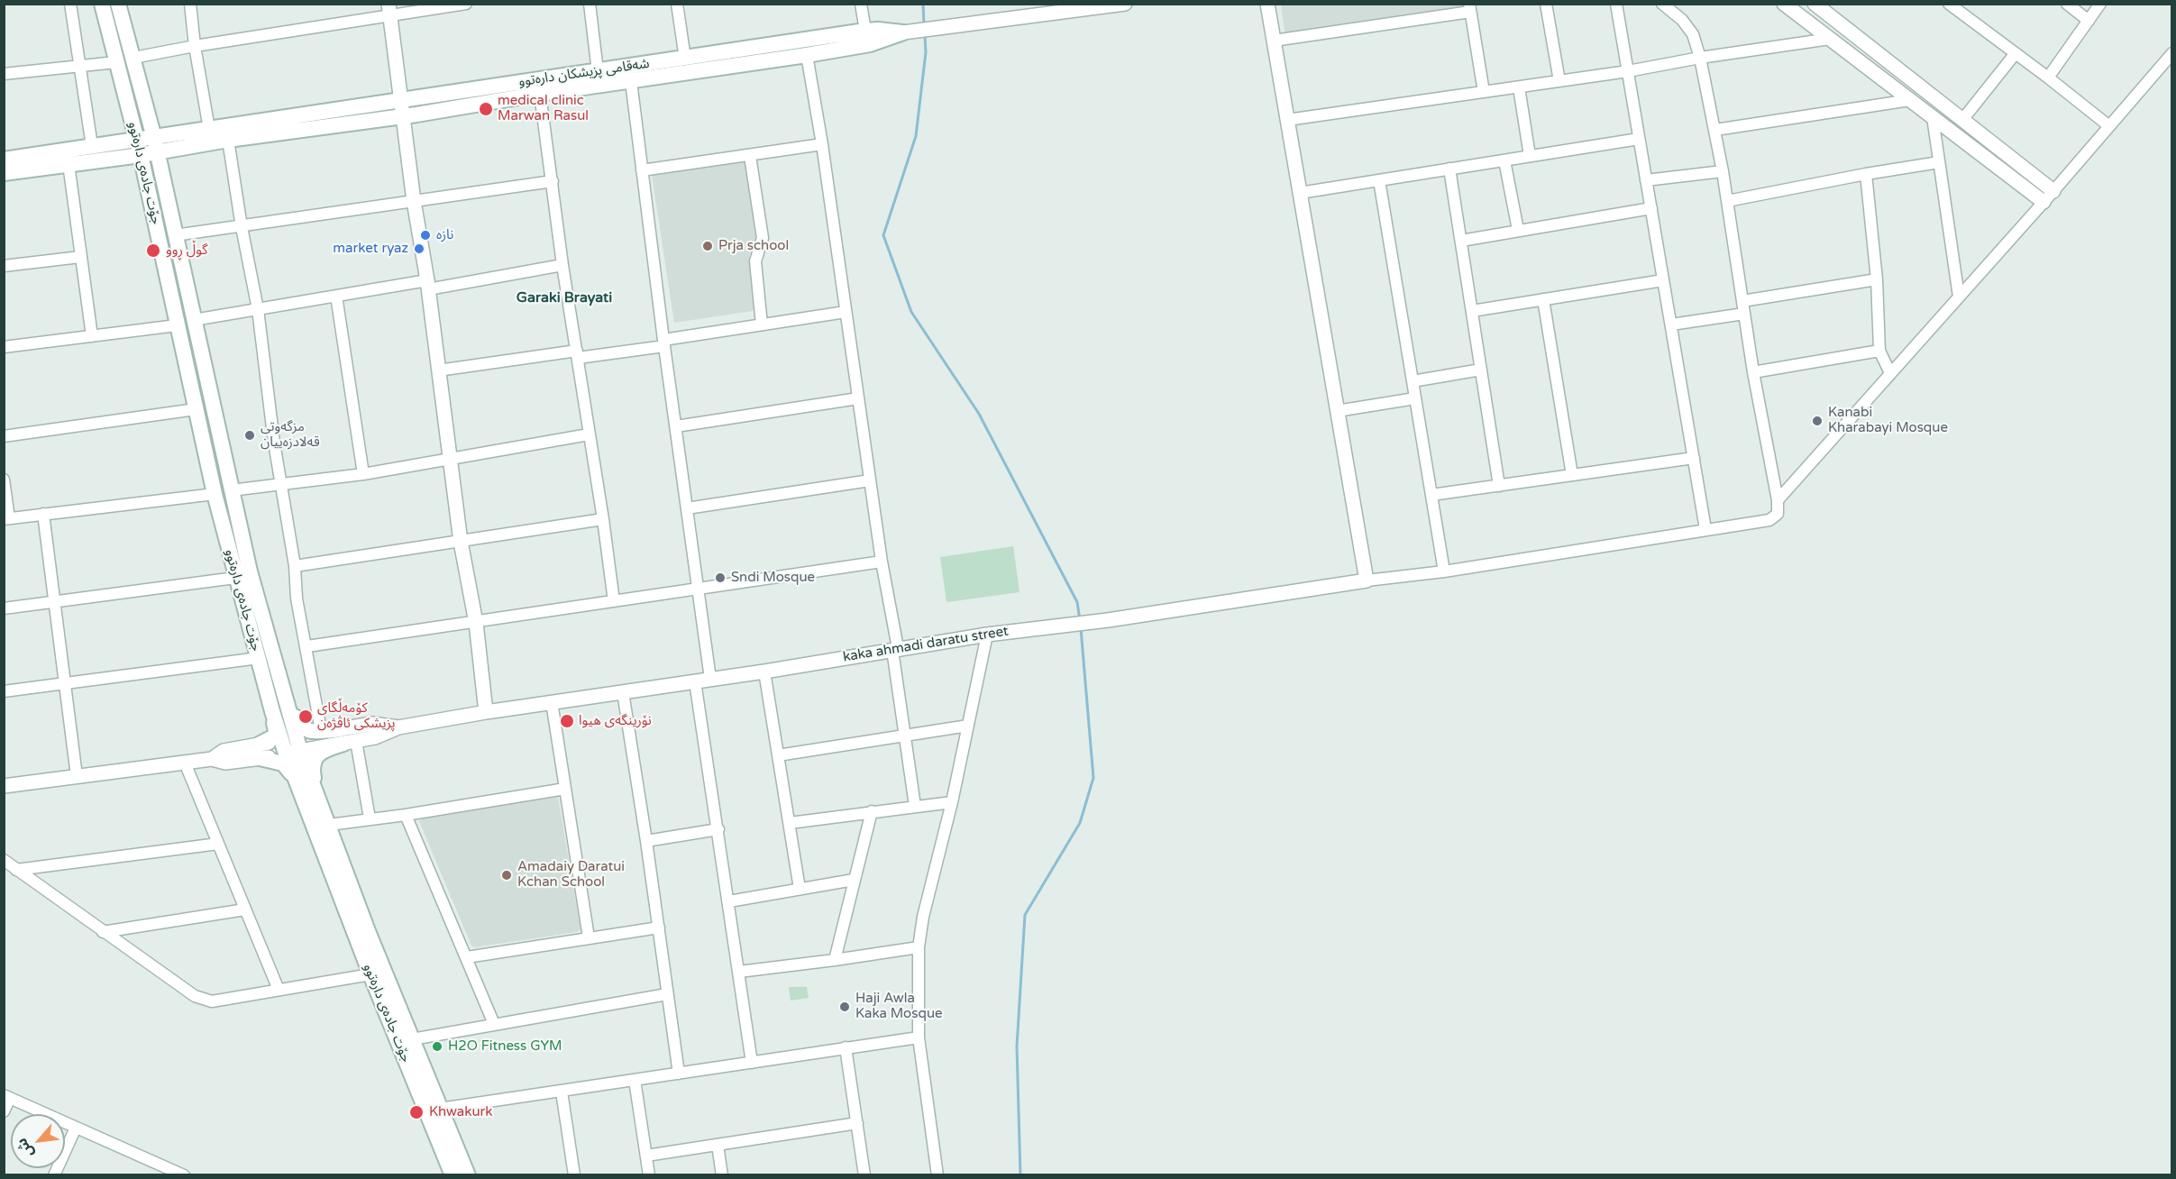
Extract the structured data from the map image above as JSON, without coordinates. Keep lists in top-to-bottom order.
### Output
{
  "streets": {
    "main road": ["شەقامی پزیشکان دارەتوو", "جۆت جادەی دارەتوو"],
    "street": ["kaka ahmadi daratu street"]
  },
  "crossings": [
    ["شەقامی پزیشکان دارەتوو", "جۆت جادەی دارەتوو"]
  ],
  "districts": ["Garaki Brayati"],
  "places": [
    "medical clinic Marwan Rasul",
    "نازە",
    "Prja school",
    "market ryaz",
    "گوڵ ڕوو",
    "Kanabi Kharabayi Mosque",
    "مزگەوتی قەلادزەییان",
    "Sndi Mosque",
    "کۆمەڵگای پزیشکی ئاڤژەن",
    "نۆرینگەی هیوا",
    "Amadaiy Daratui Kchan School",
    "Haji Awla Kaka Mosque",
    "H2O Fitness GYM",
    "Khwakurk"
  ],
  "north": "bottom left"
}
